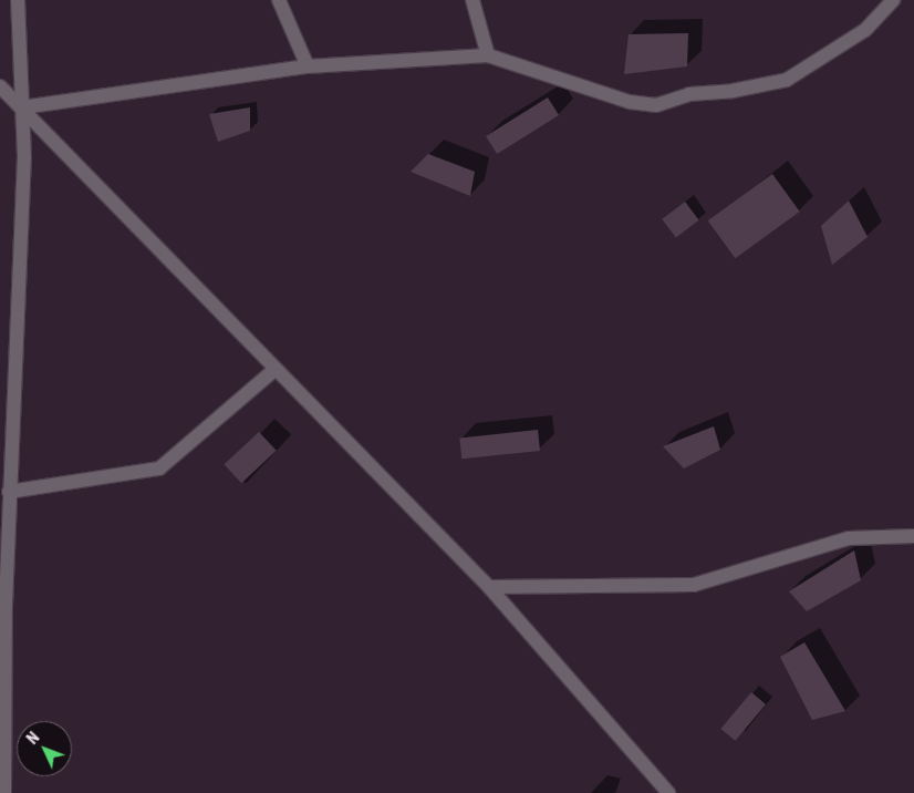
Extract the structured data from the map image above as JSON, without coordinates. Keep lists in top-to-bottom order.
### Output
{
  "north": "top left"
}
